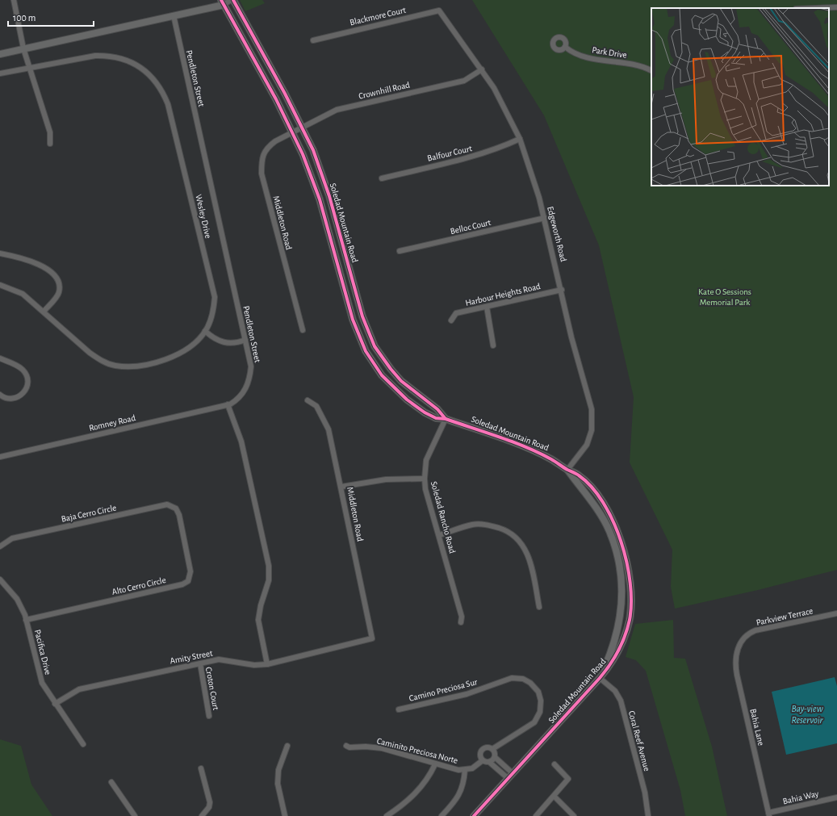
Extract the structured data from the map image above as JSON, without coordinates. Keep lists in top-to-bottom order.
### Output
{
  "streets": {
    "main road": ["Soledad Mountain Road"],
    "street": [
      "Blackmore Court",
      "Park Drive",
      "Pendleton Street",
      "Crownhill Road",
      "Balfour Court",
      "Wesley Drive",
      "Middleton Road",
      "Belloc Court",
      "Edgeworth Road",
      "Harbour Heights Road",
      "Romney Road",
      "Baja Cerro Circle",
      "Soledad Rancho Road",
      "Alto Cerro Circle",
      "Parkview Terrace",
      "Pacifica Drive",
      "Amity Street",
      "Croton Court",
      "Camino Preciosa Sur",
      "Bahia Lane",
      "Coral Reef Avenue",
      "Caminito Preciosa Norte",
      "Bahia Way"
    ]
  },
  "crossings": [
    ["Blackmore Court", "Edgeworth Road"],
    ["Pendleton Street", "Romney Road"],
    ["Crownhill Road", "Middleton Road"],
    ["Crownhill Road", "Soledad Mountain Road"],
    ["Crownhill Road", "Edgeworth Road"],
    ["Balfour Court", "Edgeworth Road"],
    ["Middleton Road", "Soledad Mountain Road"],
    ["Middleton Road", "Amity Street"],
    ["Soledad Mountain Road", "Edgeworth Road"],
    ["Soledad Mountain Road", "Soledad Rancho Road"],
    ["Soledad Mountain Road", "Coral Reef Avenue"],
    ["Belloc Court", "Edgeworth Road"],
    ["Edgeworth Road", "Harbour Heights Road"],
    ["Baja Cerro Circle", "Alto Cerro Circle"],
    ["Alto Cerro Circle", "Pacifica Drive"],
    ["Parkview Terrace", "Bahia Lane"],
    ["Pacifica Drive", "Amity Street"],
    ["Amity Street", "Croton Court"],
    ["Camino Preciosa Sur", "Caminito Preciosa Norte"],
    ["Bahia Lane", "Bahia Way"]
  ],
  "water": ["Bay-view Reservoir"],
  "parks": ["Kate O Sessions Memorial Park"],
  "scale_bar": "100 m"
}
